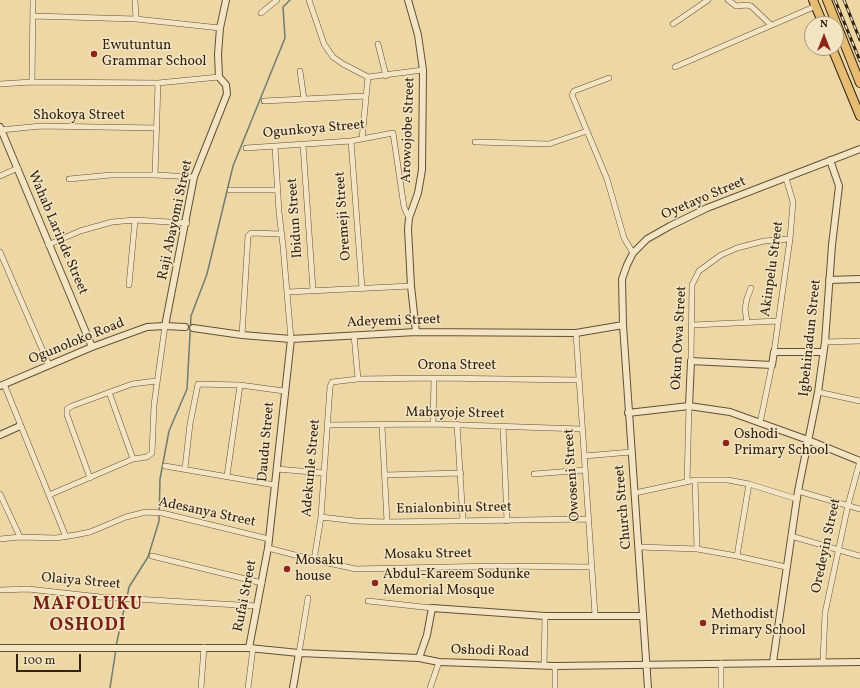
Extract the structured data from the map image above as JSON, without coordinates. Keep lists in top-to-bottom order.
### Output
{
  "streets": {
    "street": [
      "Shokoya Street",
      "Ogunkoya Street",
      "Arowojobe Street",
      "Oyetayo Street",
      "Oremeji Street",
      "Ibidun Street",
      "Raji Abayomi Street",
      "Wahab Larinde Street",
      "Akinpelu Street",
      "Adeyemi Street",
      "Okun Owa Street",
      "Igbehinadun Street",
      "Ogunoloko Road",
      "Orona Street",
      "Mabayoje Street",
      "Daudu Street",
      "Adekunle Street",
      "Owoseni Street",
      "Church Street",
      "Enialonbinu Street",
      "Adesanya Street",
      "Oredeyin Street",
      "Mosaku Street",
      "Olaiya Street",
      "Rufai Street",
      "Oshodi Road"
    ]
  },
  "crossings": [
    ["Shokoya Street", "Wahab Larinde Street"],
    ["Ogunkoya Street", "Arowojobe Street"],
    ["Ogunkoya Street", "Oremeji Street"],
    ["Ogunkoya Street", "Ibidun Street"],
    ["Arowojobe Street", "Adeyemi Street"],
    ["Oyetayo Street", "Akinpelu Street"],
    ["Oyetayo Street", "Adeyemi Street"],
    ["Oyetayo Street", "Igbehinadun Street"],
    ["Oyetayo Street", "Church Street"],
    ["Raji Abayomi Street", "Adeyemi Street"],
    ["Raji Abayomi Street", "Ogunoloko Road"],
    ["Wahab Larinde Street", "Ogunoloko Road"],
    ["Akinpelu Street", "Okun Owa Street"],
    ["Adeyemi Street", "Ogunoloko Road"],
    ["Adeyemi Street", "Daudu Street"],
    ["Adeyemi Street", "Owoseni Street"],
    ["Adeyemi Street", "Church Street"],
    ["Igbehinadun Street", "Oshodi Road"],
    ["Orona Street", "Adekunle Street"],
    ["Orona Street", "Owoseni Street"],
    ["Mabayoje Street", "Adekunle Street"],
    ["Mabayoje Street", "Owoseni Street"],
    ["Daudu Street", "Adesanya Street"],
    ["Daudu Street", "Mosaku Street"],
    ["Daudu Street", "Rufai Street"],
    ["Adekunle Street", "Enialonbinu Street"],
    ["Adekunle Street", "Mosaku Street"],
    ["Owoseni Street", "Enialonbinu Street"],
    ["Owoseni Street", "Mosaku Street"],
    ["Church Street", "Oshodi Road"],
    ["Oredeyin Street", "Oshodi Road"],
    ["Mosaku Street", "Rufai Street"],
    ["Olaiya Street", "Rufai Street"],
    ["Rufai Street", "Oshodi Road"]
  ],
  "districts": ["MAFOLUKU OSHODI"],
  "places": [
    "Ewutuntun Grammar School",
    "Oshodi Primary School",
    "Mosaku house",
    "Abdul-Kareem Sodunke Memorial Mosque",
    "Methodist Primary School"
  ],
  "scale_bar": "100 m",
  "north": "top"
}
